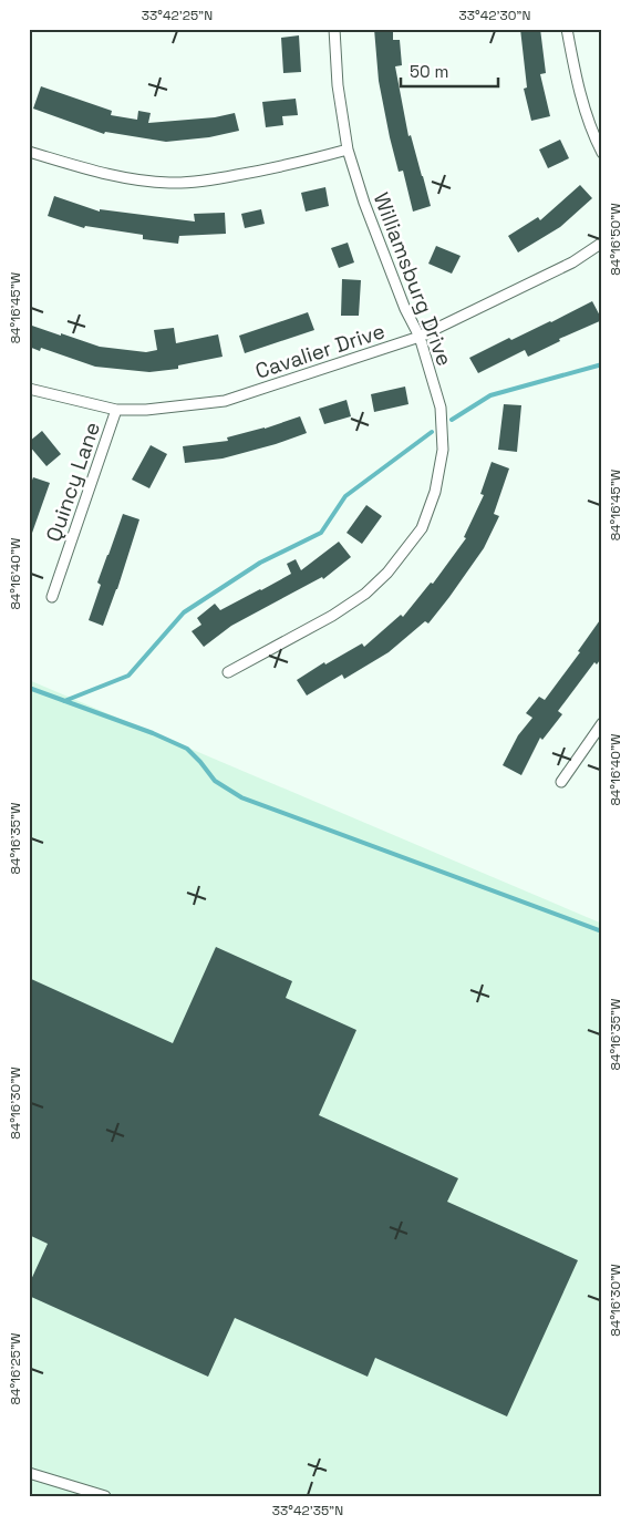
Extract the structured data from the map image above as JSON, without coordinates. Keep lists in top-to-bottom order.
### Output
{
  "streets": {
    "street": ["Williamsburg Drive", "Cavalier Drive", "Quincy Lane"]
  },
  "crossings": [
    ["Williamsburg Drive", "Cavalier Drive"],
    ["Cavalier Drive", "Quincy Lane"]
  ],
  "scale_bar": "50 m",
  "coordinates": [
    "33°42'25\"N",
    "33°42'30\"N",
    "84°16'50\"W",
    "84°16'45\"W",
    "84°16'40\"W",
    "84°16'35\"W",
    "84°16'30\"W",
    "84°16'25\"W",
    "33°42'35\"N"
  ]
}
